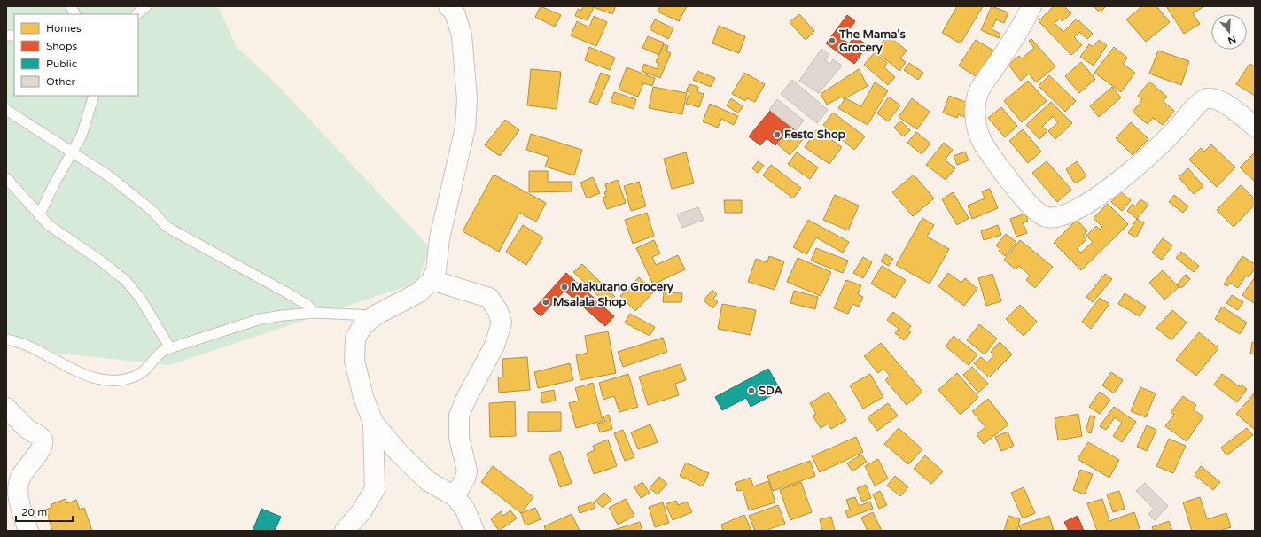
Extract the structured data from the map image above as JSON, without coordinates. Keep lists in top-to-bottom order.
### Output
{
  "places": [
    "The Mama's Grocery",
    "Festo Shop",
    "Makutano Grocery",
    "Msalala Shop",
    "SDA"
  ],
  "legend": [
    "Homes",
    "Shops",
    "Public",
    "Other"
  ],
  "scale_bar": "20 m",
  "north": "bottom"
}
